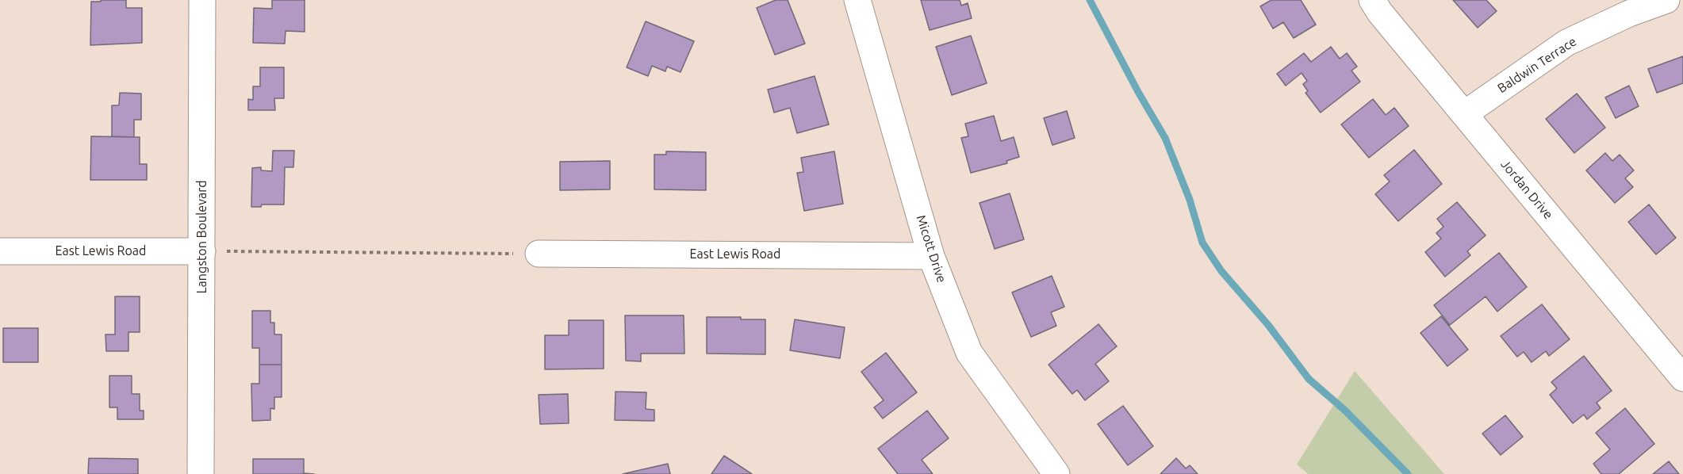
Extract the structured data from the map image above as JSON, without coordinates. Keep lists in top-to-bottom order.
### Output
{
  "streets": {
    "street": [
      "Baldwin Terrace",
      "Jordan Drive",
      "Langston Boulevard",
      "Micott Drive",
      "East Lewis Road"
    ]
  },
  "crossings": [
    ["Baldwin Terrace", "Jordan Drive"],
    ["Langston Boulevard", "East Lewis Road"],
    ["Micott Drive", "East Lewis Road"]
  ]
}
